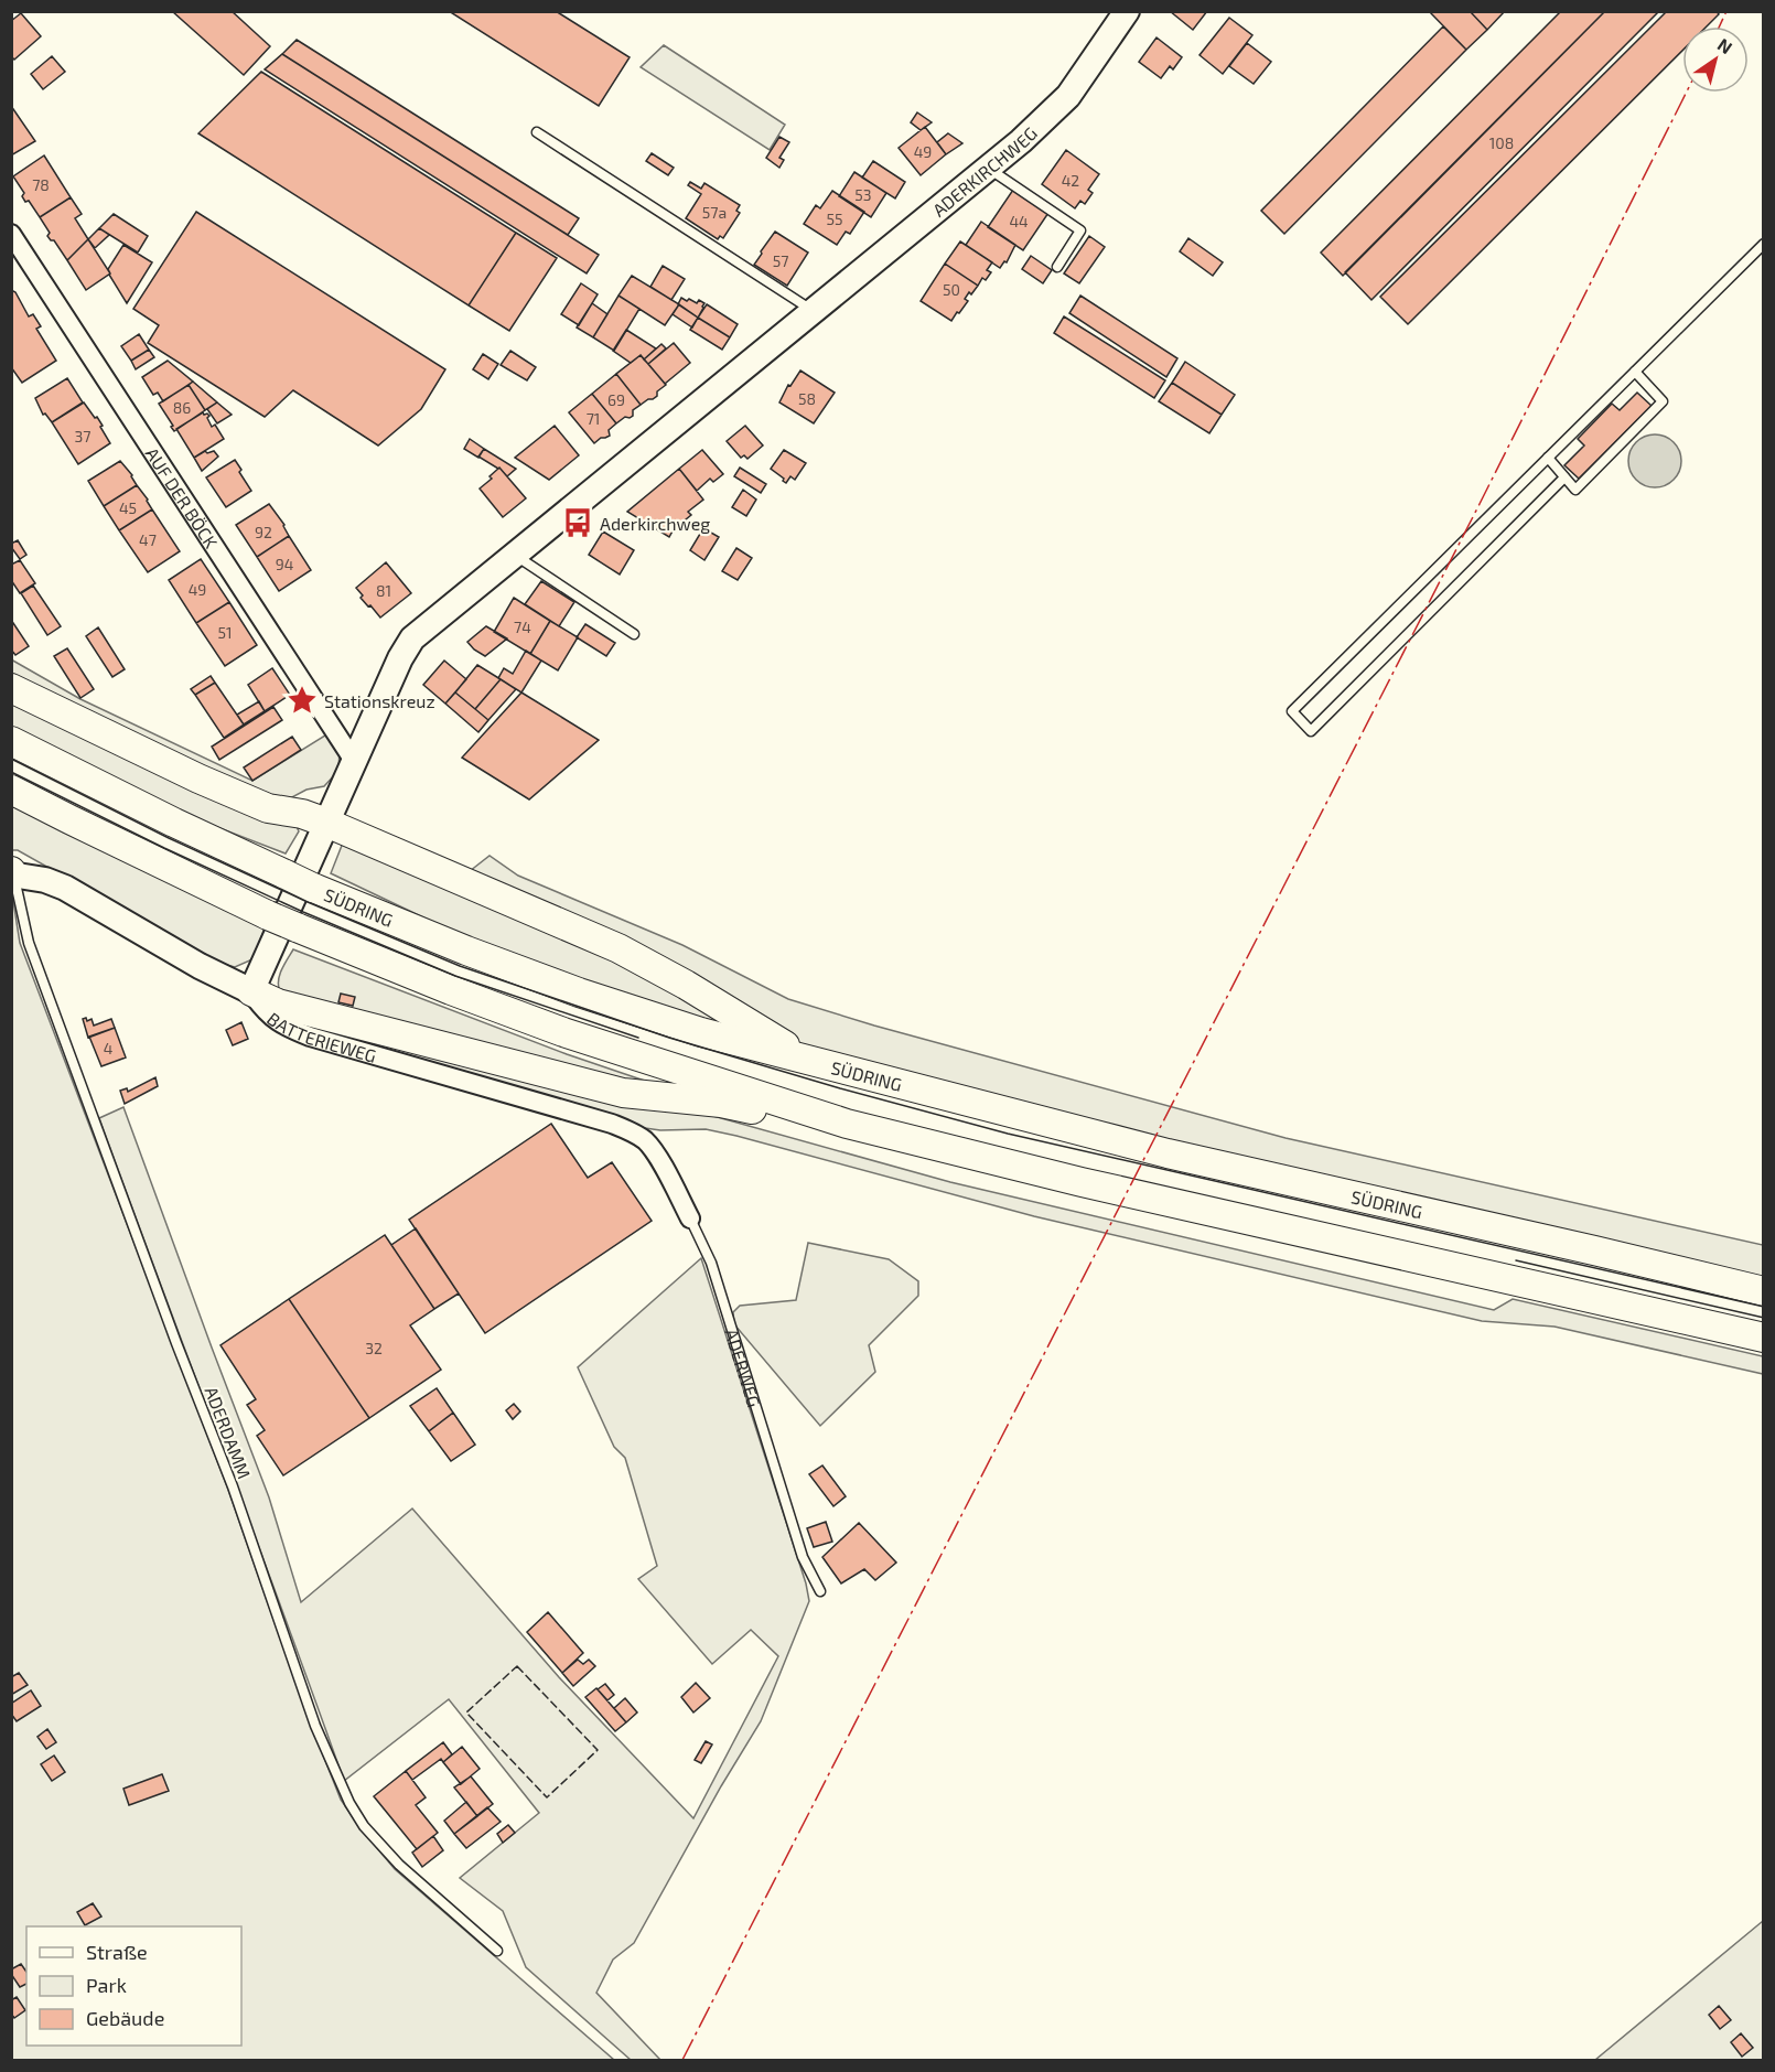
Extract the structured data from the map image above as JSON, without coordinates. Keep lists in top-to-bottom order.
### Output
{
  "streets": {
    "main road": ["SÜDRING"],
    "street": [
      "ADERKIRCHWEG",
      "AUF DER BÖCK",
      "BATTERIEWEG",
      "ADERWEG"
    ],
    "lane": ["ADERDAMM"]
  },
  "crossings": [
    ["ADERKIRCHWEG", "AUF DER BÖCK"],
    ["ADERKIRCHWEG", "BATTERIEWEG"],
    ["BATTERIEWEG", "ADERWEG"],
    ["BATTERIEWEG", "ADERDAMM"]
  ],
  "places": {
    "bus stop": ["Aderkirchweg"],
    "place": ["Stationskreuz"]
  },
  "house_numbers": [
    "108",
    "49",
    "42",
    "78",
    "53",
    "57a",
    "55",
    "44",
    "57",
    "50",
    "58",
    "69",
    "86",
    "71",
    "37",
    "45",
    "92",
    "47",
    "94",
    "49",
    "81",
    "74",
    "51",
    "4",
    "32"
  ],
  "legend": ["Straße", "Park", "Gebäude"],
  "north": "top right"
}
